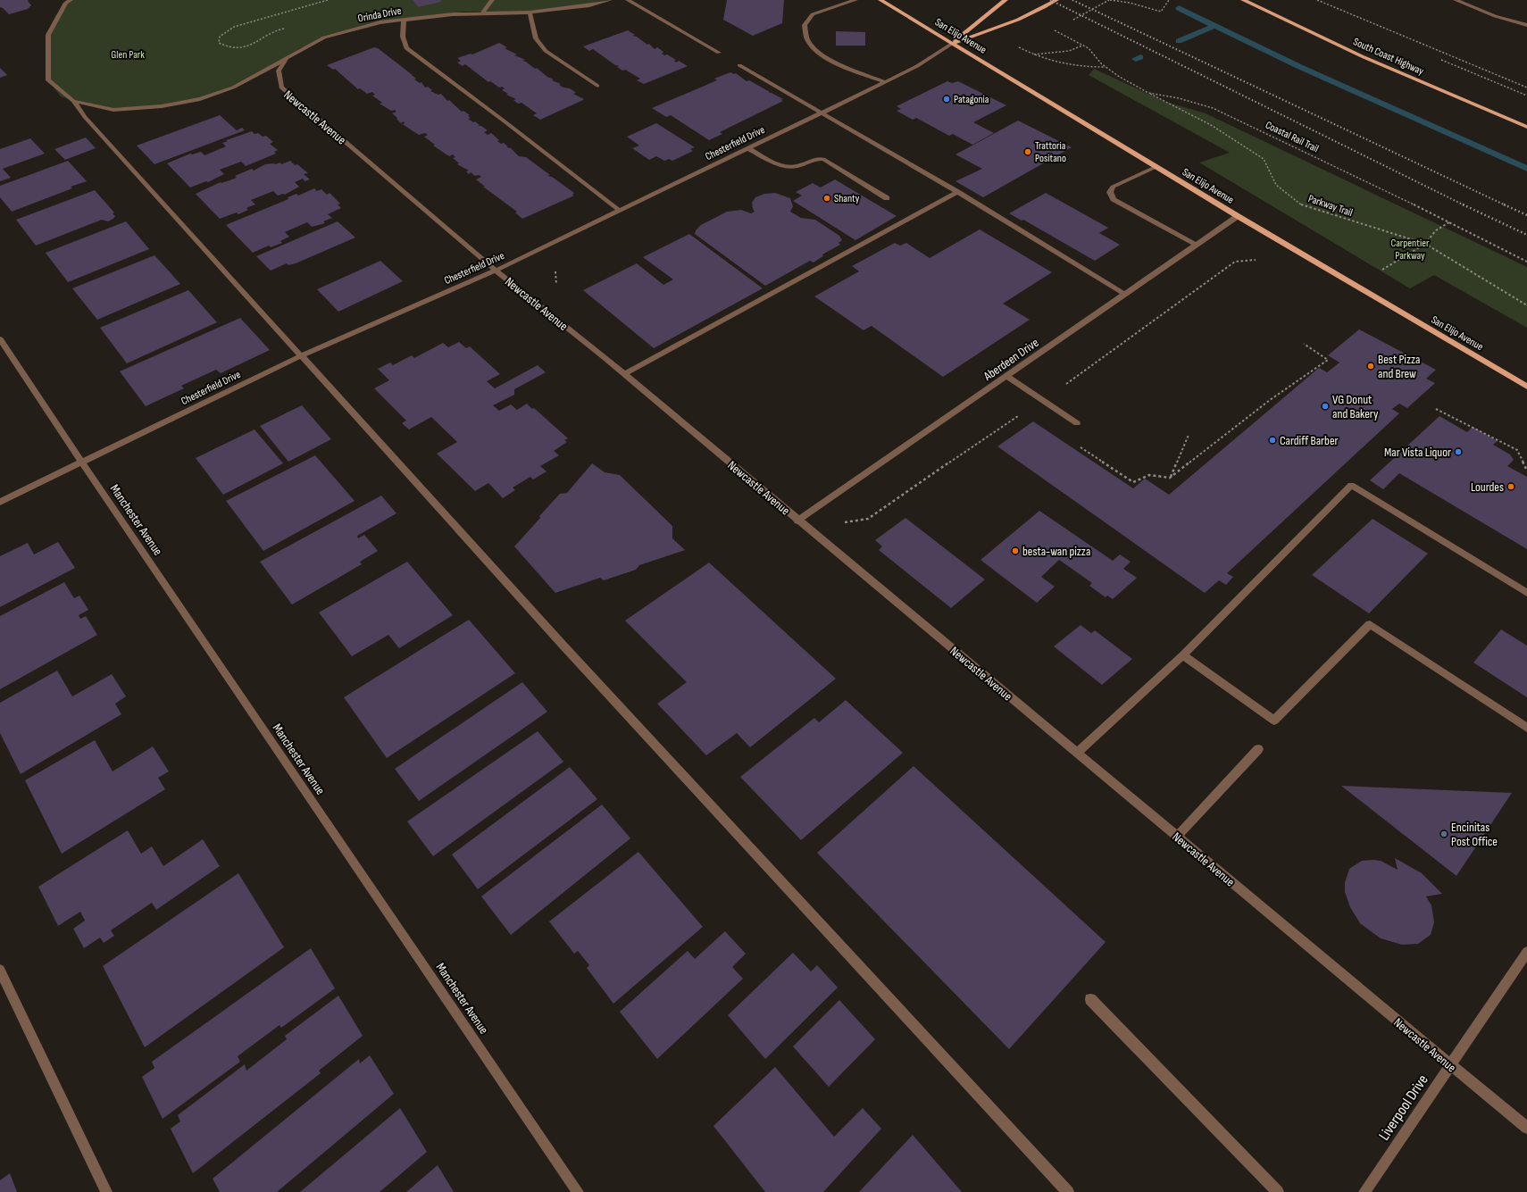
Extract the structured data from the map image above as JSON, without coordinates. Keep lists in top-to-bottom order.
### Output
{
  "streets": {
    "main road": ["San Elijo Avenue", "South Coast Highway", "Chesterfield Drive"],
    "street": [
      "Orinda Drive",
      "Newcastle Avenue",
      "Aberdeen Drive",
      "Manchester Avenue",
      "Liverpool Drive"
    ],
    "path": ["Coastal Rail Trail", "Parkway Trail"]
  },
  "crossings": [
    ["Orinda Drive", "Newcastle Avenue"],
    ["San Elijo Avenue", "Chesterfield Drive"],
    ["San Elijo Avenue", "Aberdeen Drive"],
    ["Newcastle Avenue", "Chesterfield Drive"],
    ["Newcastle Avenue", "Aberdeen Drive"],
    ["Newcastle Avenue", "Liverpool Drive"],
    ["Coastal Rail Trail", "Parkway Trail"],
    ["Chesterfield Drive", "Manchester Avenue"]
  ],
  "parks": ["Glen Park", "Carpentier Parkway"],
  "places": [
    "Patagonia",
    "Trattoria Positano",
    "Shanty",
    "Best Pizza and Brew",
    "VG Donut and Bakery",
    "Cardiff Barber",
    "Mar Vista Liquor",
    "Lourdes",
    "besta-wan pizza",
    "Encinitas Post Office"
  ]
}
